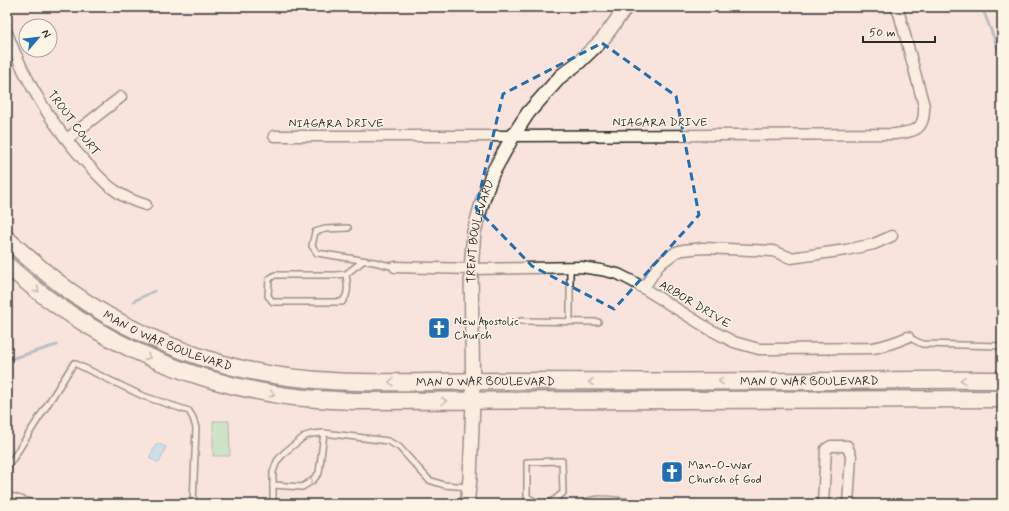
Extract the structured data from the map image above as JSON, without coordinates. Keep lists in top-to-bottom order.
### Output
{
  "streets": {
    "main road": ["MAN O WAR BOULEVARD"],
    "street": [
      "NIAGARA DRIVE",
      "TROUT COURT",
      "TRENT BOULEVARD",
      "ARBOR DRIVE"
    ]
  },
  "crossings": [
    ["NIAGARA DRIVE", "TRENT BOULEVARD"],
    ["TRENT BOULEVARD", "ARBOR DRIVE"],
    ["TRENT BOULEVARD", "MAN O WAR BOULEVARD"]
  ],
  "places": {
    "church": ["New Apostolic Church", "Man-O-War Church of God"]
  },
  "scale_bar": "50 m",
  "north": "top right"
}
